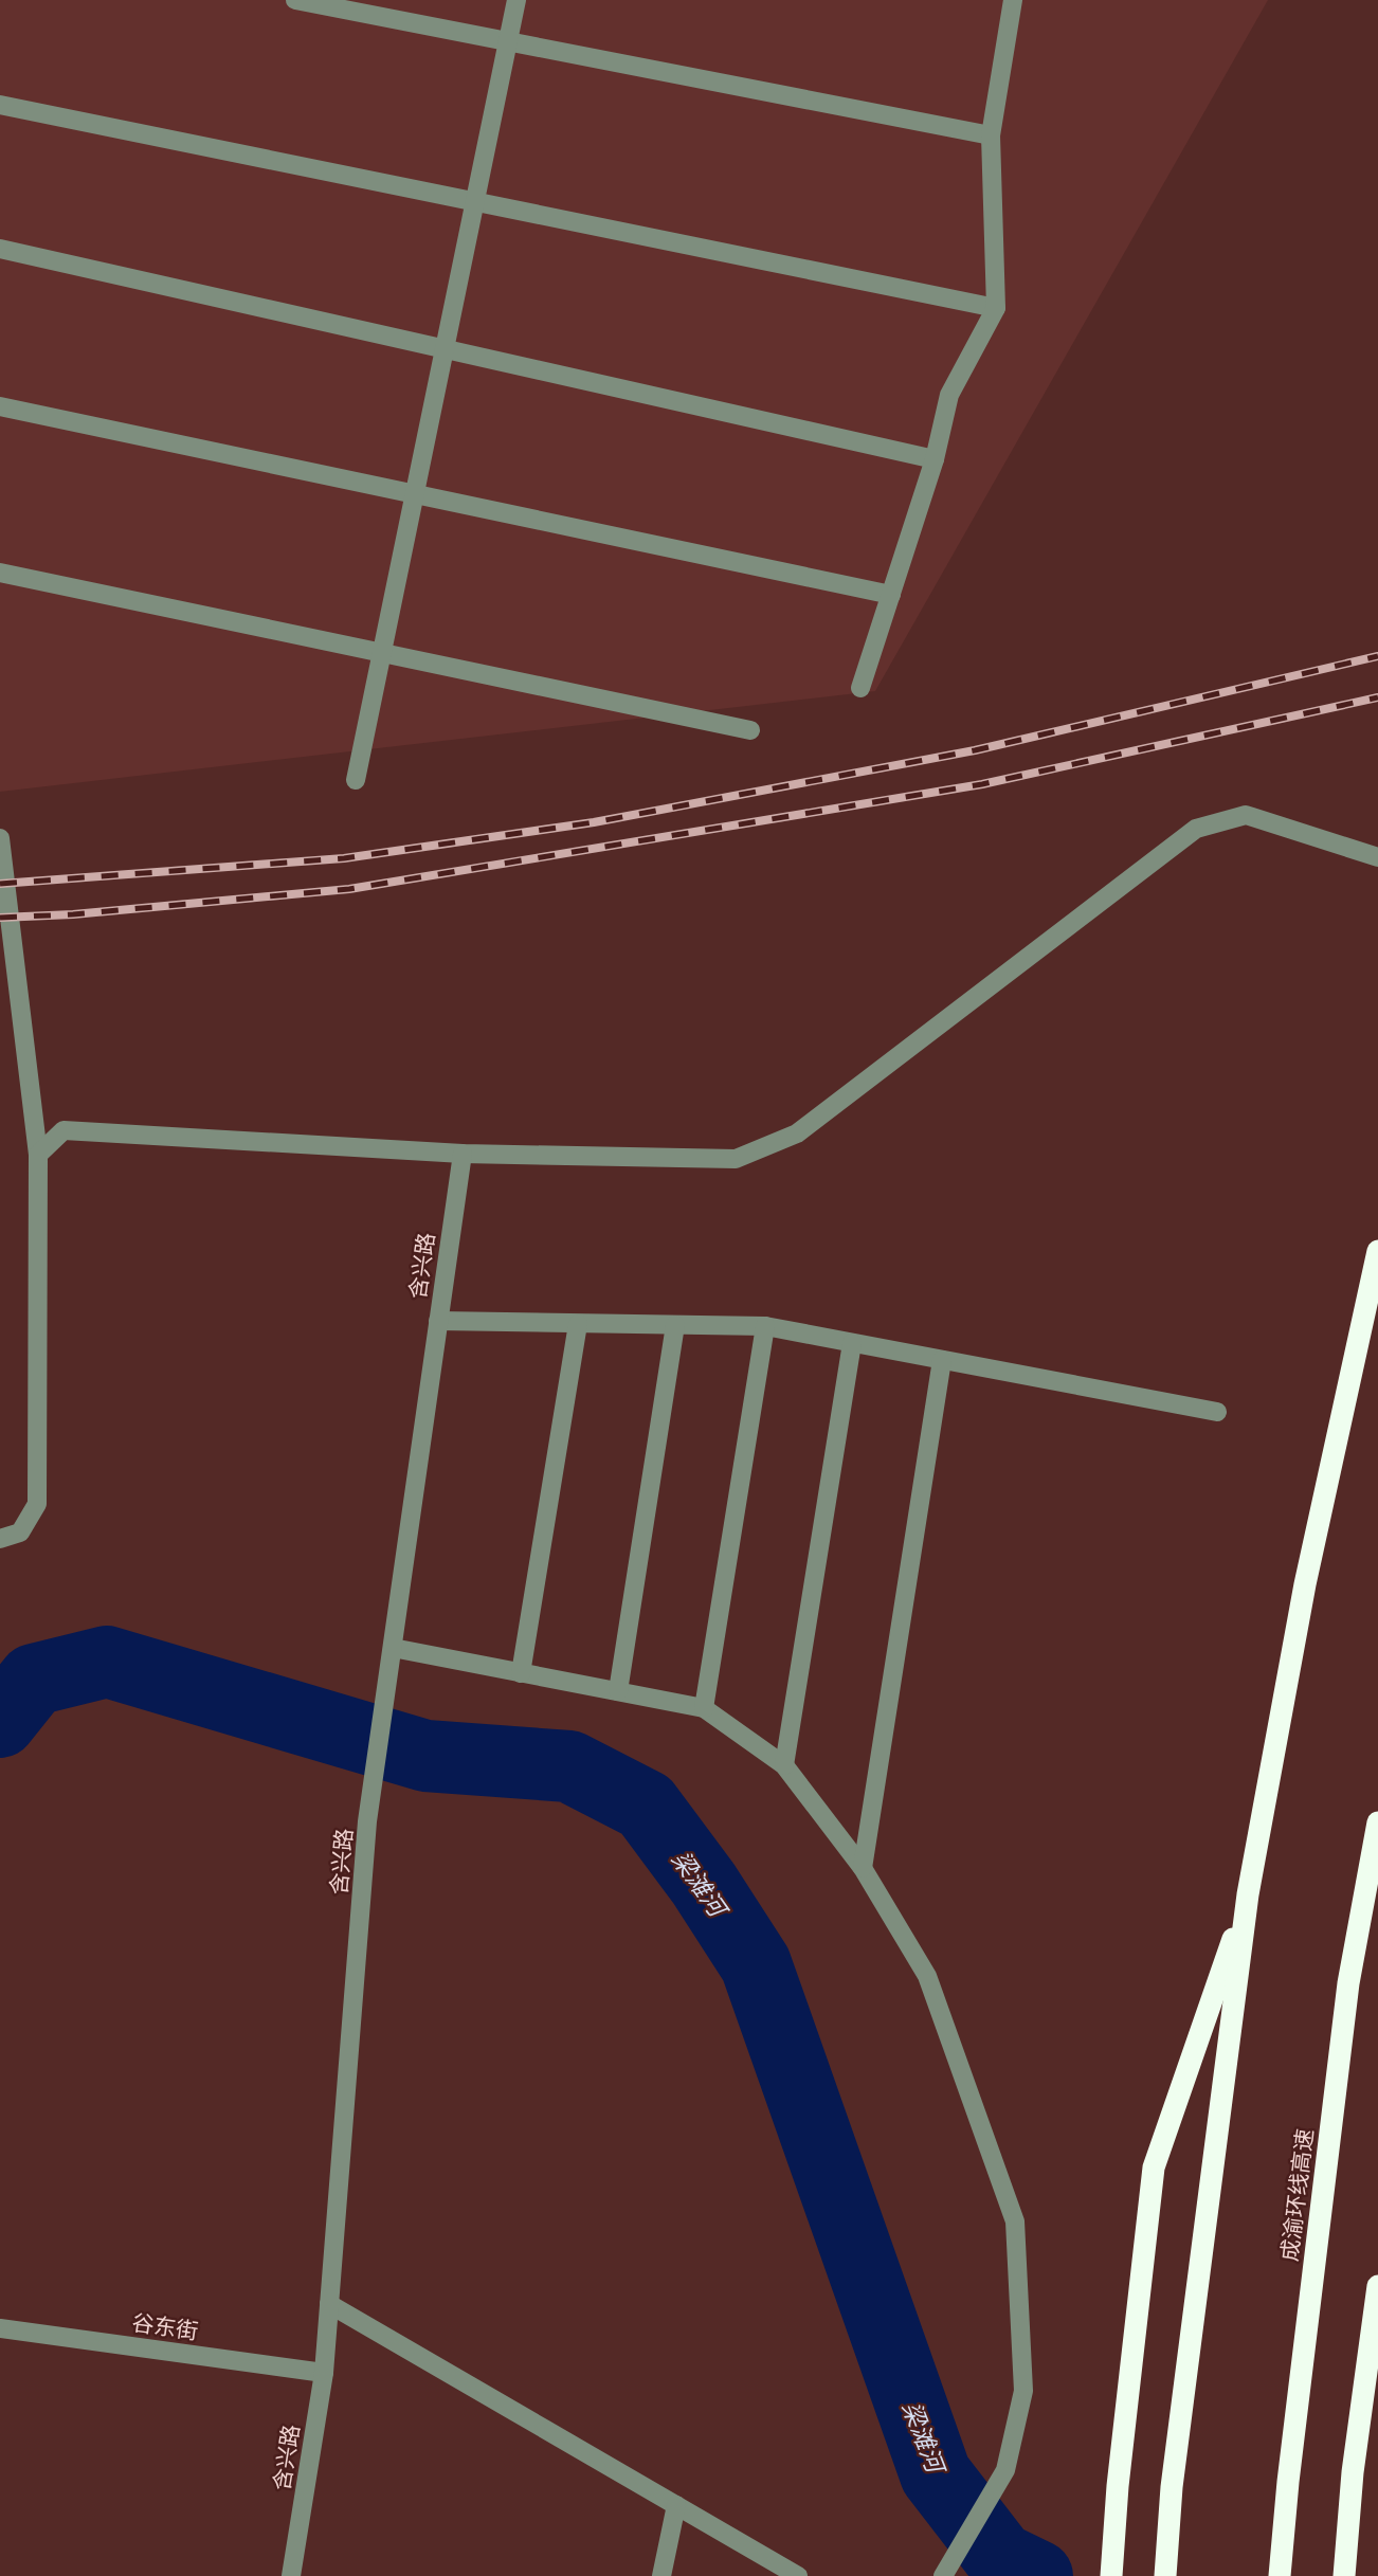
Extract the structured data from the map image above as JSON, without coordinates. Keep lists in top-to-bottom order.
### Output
{
  "streets": {
    "highway": ["成渝环线高速"],
    "street": ["含兴路", "谷东街"]
  },
  "crossings": [
    ["含兴路", "谷东街"]
  ],
  "water": ["梁滩河"]
}
